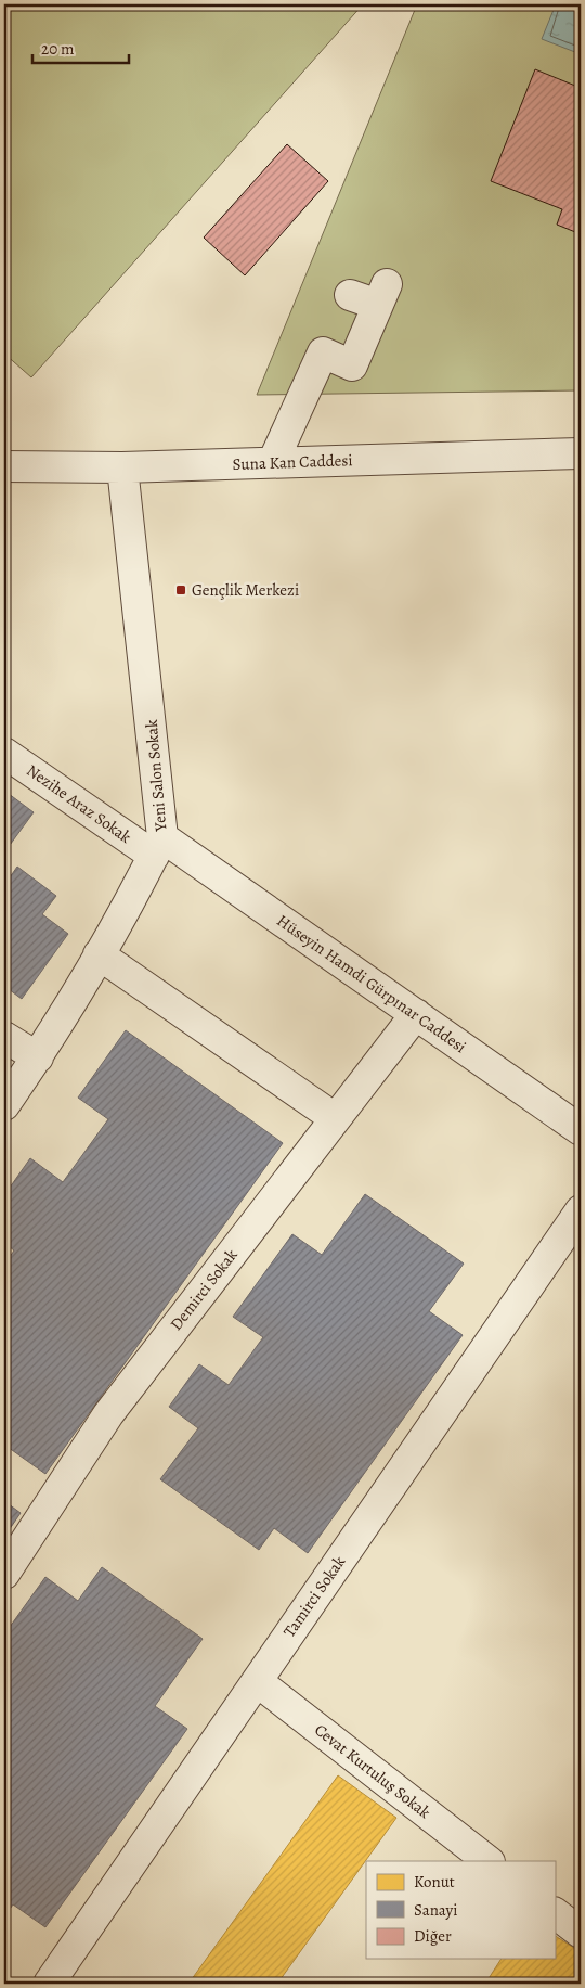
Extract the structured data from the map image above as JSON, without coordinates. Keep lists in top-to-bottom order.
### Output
{
  "streets": {
    "street": [
      "Suna Kan Caddesi",
      "Yeni Salon Sokak",
      "Nezihe Araz Sokak",
      "Hüseyin Hamdi Gürpınar Caddesi",
      "Demirci Sokak",
      "Tamirci Sokak",
      "Cevat Kurtuluş Sokak"
    ]
  },
  "crossings": [
    ["Suna Kan Caddesi", "Yeni Salon Sokak"],
    ["Yeni Salon Sokak", "Nezihe Araz Sokak"],
    ["Yeni Salon Sokak", "Hüseyin Hamdi Gürpınar Caddesi"],
    ["Nezihe Araz Sokak", "Hüseyin Hamdi Gürpınar Caddesi"],
    ["Hüseyin Hamdi Gürpınar Caddesi", "Demirci Sokak"],
    ["Tamirci Sokak", "Cevat Kurtuluş Sokak"]
  ],
  "places": {
    "transit": ["Gençlik Merkezi"]
  },
  "legend": ["Konut", "Sanayi", "Diğer"],
  "scale_bar": "20 m"
}
